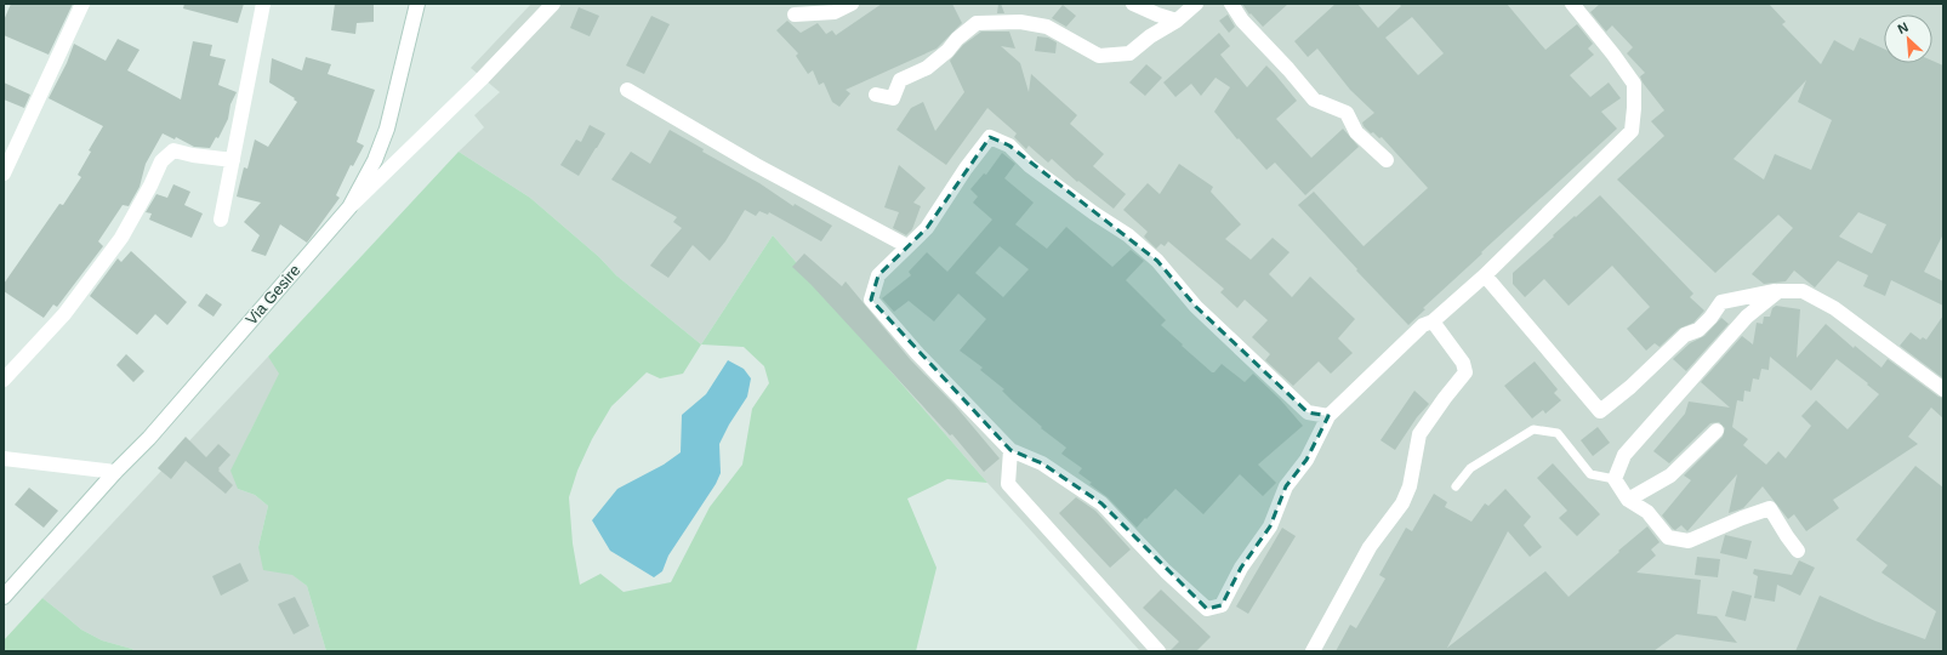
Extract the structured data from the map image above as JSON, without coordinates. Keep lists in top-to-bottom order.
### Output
{
  "streets": {
    "street": ["Via Gesire"]
  },
  "north": "top left"
}
